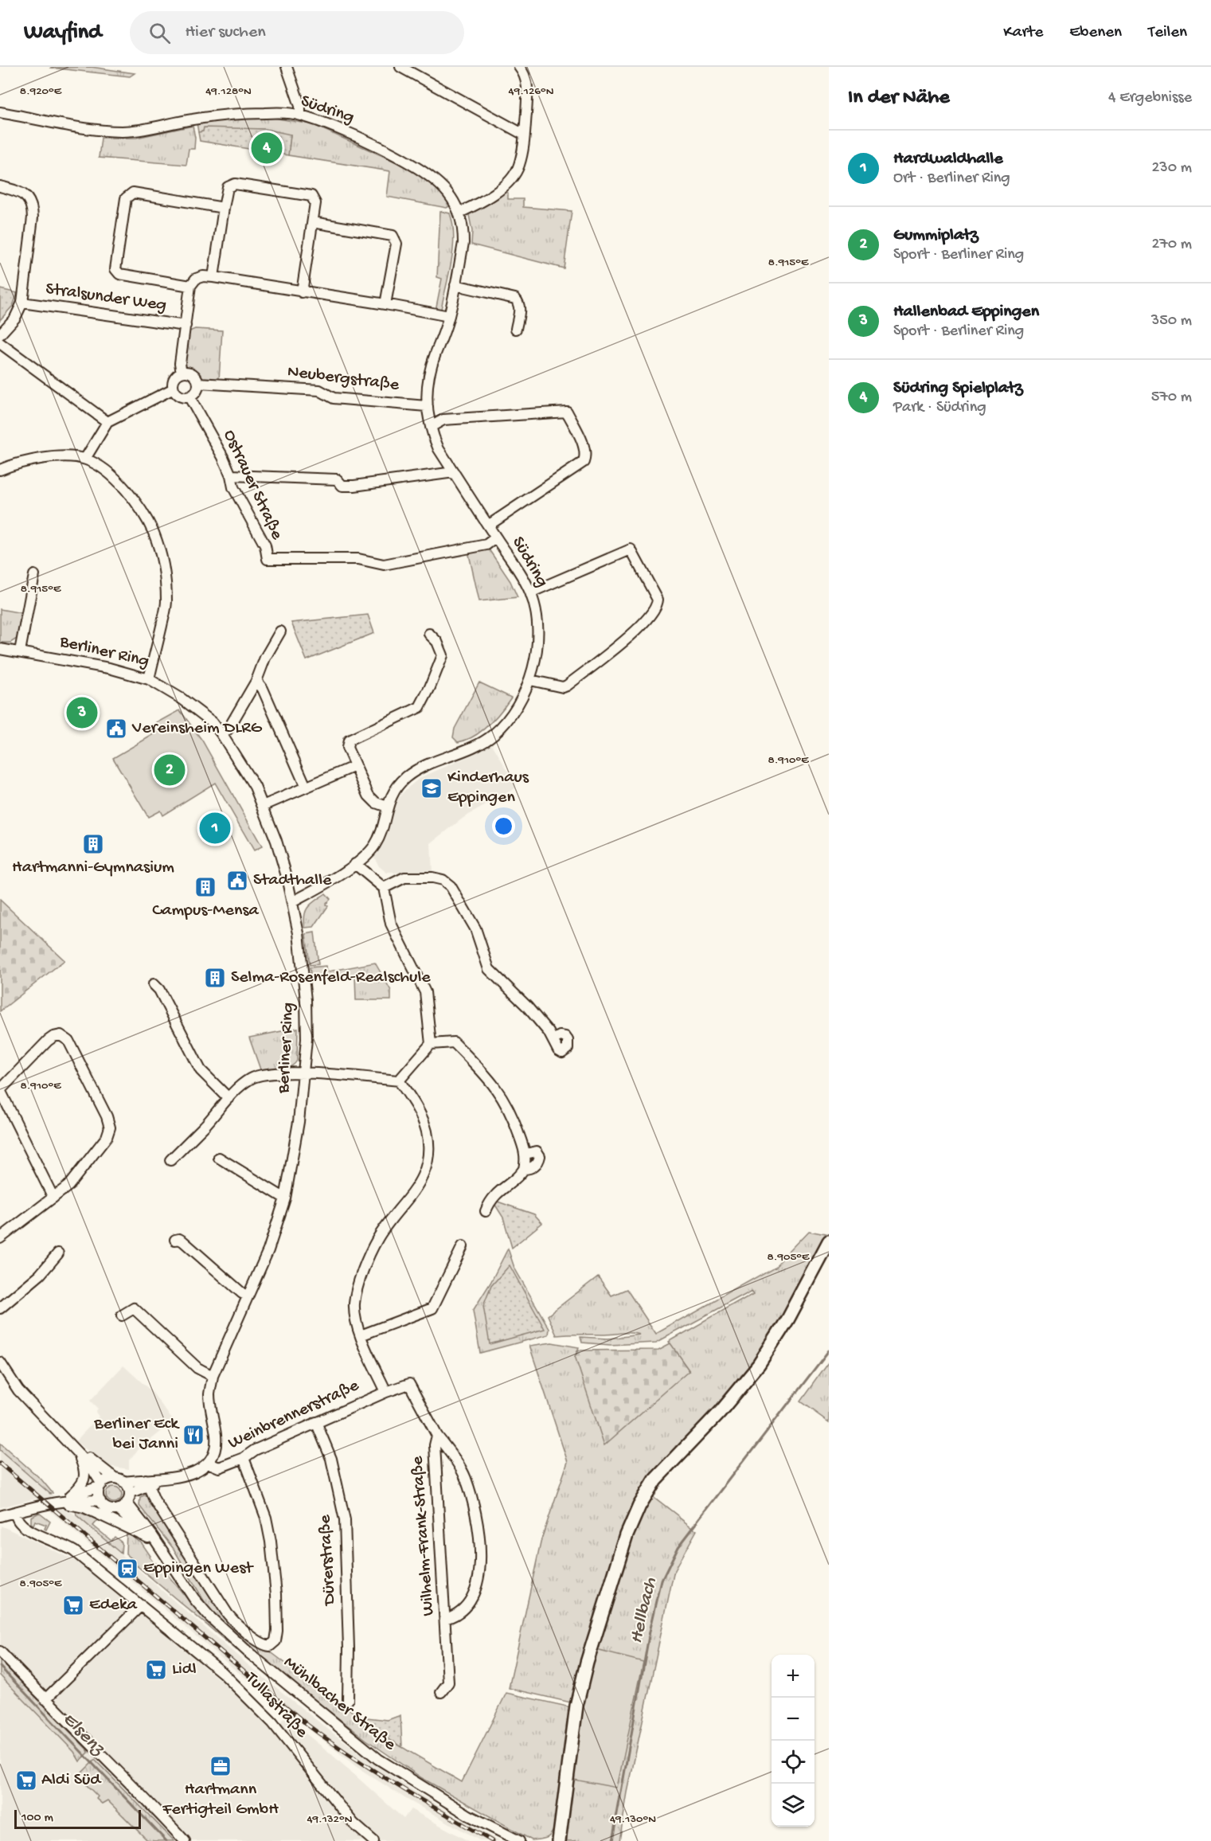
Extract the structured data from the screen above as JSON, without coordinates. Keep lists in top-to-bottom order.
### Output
{
  "streets": {
    "street": [
      "Südring",
      "Stralsunder Weg",
      "Neubergstraße",
      "Ostrauer Straße",
      "Berliner Ring",
      "Weinbrennerstraße",
      "Wilhelm-Frank-Straße",
      "Dürerstraße",
      "Mühlbacher Straße",
      "Tullastraße"
    ]
  },
  "crossings": [
    ["Südring", "Neubergstraße"],
    ["Südring", "Ostrauer Straße"],
    ["Südring", "Berliner Ring"],
    ["Neubergstraße", "Ostrauer Straße"],
    ["Berliner Ring", "Weinbrennerstraße"],
    ["Weinbrennerstraße", "Wilhelm-Frank-Straße"],
    ["Weinbrennerstraße", "Dürerstraße"],
    ["Weinbrennerstraße", "Mühlbacher Straße"],
    ["Mühlbacher Straße", "Tullastraße"]
  ],
  "water": ["Hellbach", "Elsenz"],
  "places": {
    "public building": ["Vereinsheim DLRG", "Stadthalle"],
    "school or university": ["Kinderhaus Eppingen"],
    "building": ["Hartmanni-Gymnasium", "Campus-Mensa", "Selma-Rosenfeld-Realschule"],
    "restaurant": ["Berliner Eck bei Janni"],
    "station": ["Eppingen West"],
    "supermarket": ["Edeka", "Lidl", "Aldi Süd"],
    "office": ["Hartmann Fertigteil GmbH"]
  },
  "scale_bar": "100 m",
  "page": {
    "header": "Wayfind",
    "search": "Hier suchen",
    "nav": ["Karte", "Ebenen", "Teilen"],
    "heading": ["In der Nähe", "4 Ergebnisse"],
    "list": [
      {
        "mark": "1",
        "name": "Hardwaldhalle",
        "note": "Ort · Berliner Ring",
        "value": "230 m"
      },
      {
        "mark": "2",
        "name": "Gummiplatz",
        "note": "Sport · Berliner Ring",
        "value": "270 m"
      },
      {
        "mark": "3",
        "name": "Hallenbad Eppingen",
        "note": "Sport · Berliner Ring",
        "value": "350 m"
      },
      {
        "mark": "4",
        "name": "Südring Spielplatz",
        "note": "Park · Südring",
        "value": "570 m"
      }
    ],
    "pins": [
      "4",
      "3",
      "2",
      "1"
    ],
    "map_buttons": ["+", "−"],
    "scale": "100 m"
  },
  "coordinates": [
    "49.128°N",
    "49.126°N",
    "8.920°E",
    "8.915°E",
    "8.910°E",
    "8.905°E",
    "49.132°N",
    "49.130°N"
  ]
}
